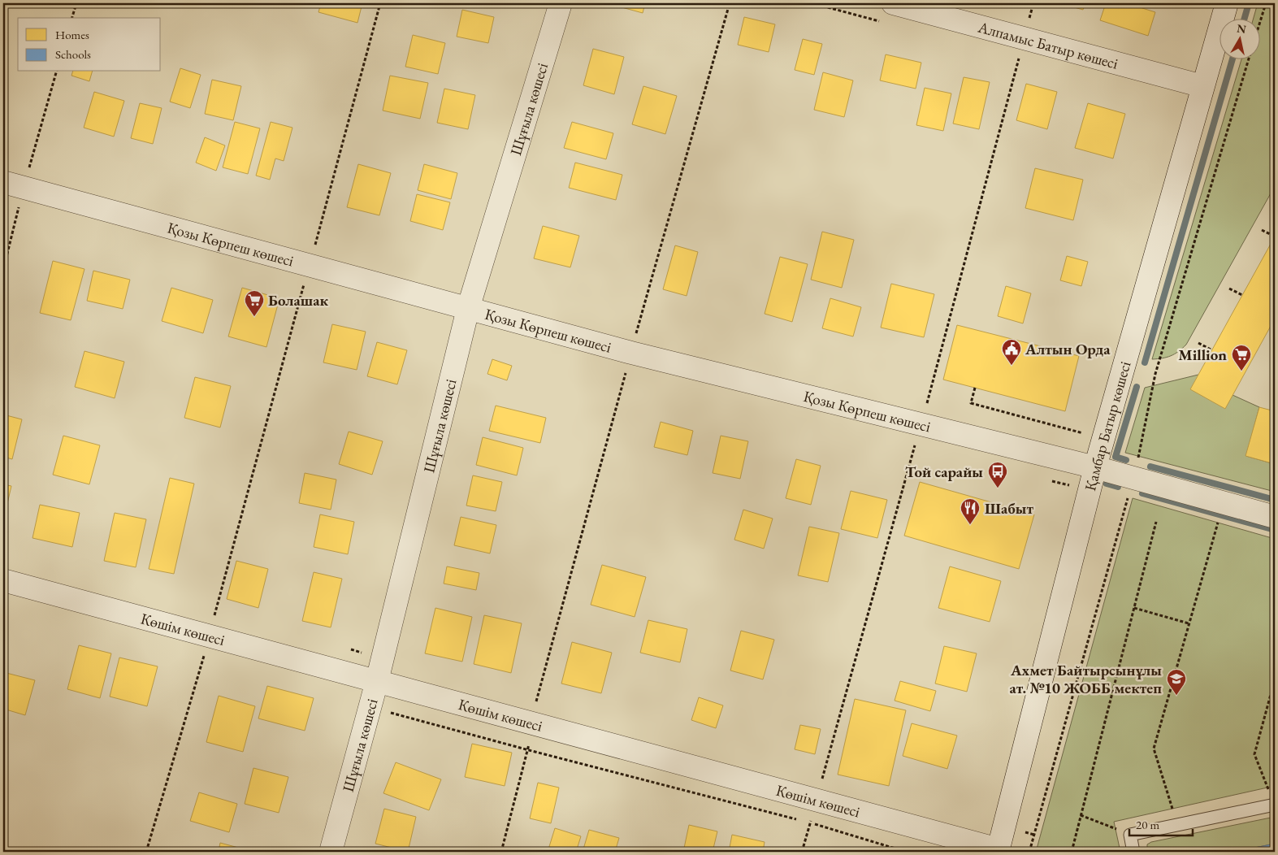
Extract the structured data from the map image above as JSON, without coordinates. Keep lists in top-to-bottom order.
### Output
{
  "streets": {
    "street": [
      "Алпамыс Батыр көшесі",
      "Шұғыла көшесі",
      "Қозы Көрпеш көшесі",
      "Қамбар Батыр көшесі",
      "Көшім көшесі"
    ]
  },
  "crossings": [
    ["Алпамыс Батыр көшесі", "Қамбар Батыр көшесі"],
    ["Шұғыла көшесі", "Қозы Көрпеш көшесі"],
    ["Шұғыла көшесі", "Көшім көшесі"],
    ["Қозы Көрпеш көшесі", "Қамбар Батыр көшесі"],
    ["Қамбар Батыр көшесі", "Көшім көшесі"]
  ],
  "places": {
    "supermarket": ["Болашак", "Million"],
    "public building": ["Алтын Орда"],
    "bus stop": ["Той сарайы"],
    "restaurant": ["Шабыт"],
    "school or university": ["Ахмет Байтырсынұлы ат. №10 ЖОББ мектеп"]
  },
  "legend": ["Homes", "Schools"],
  "scale_bar": "20 m",
  "north": "top"
}
